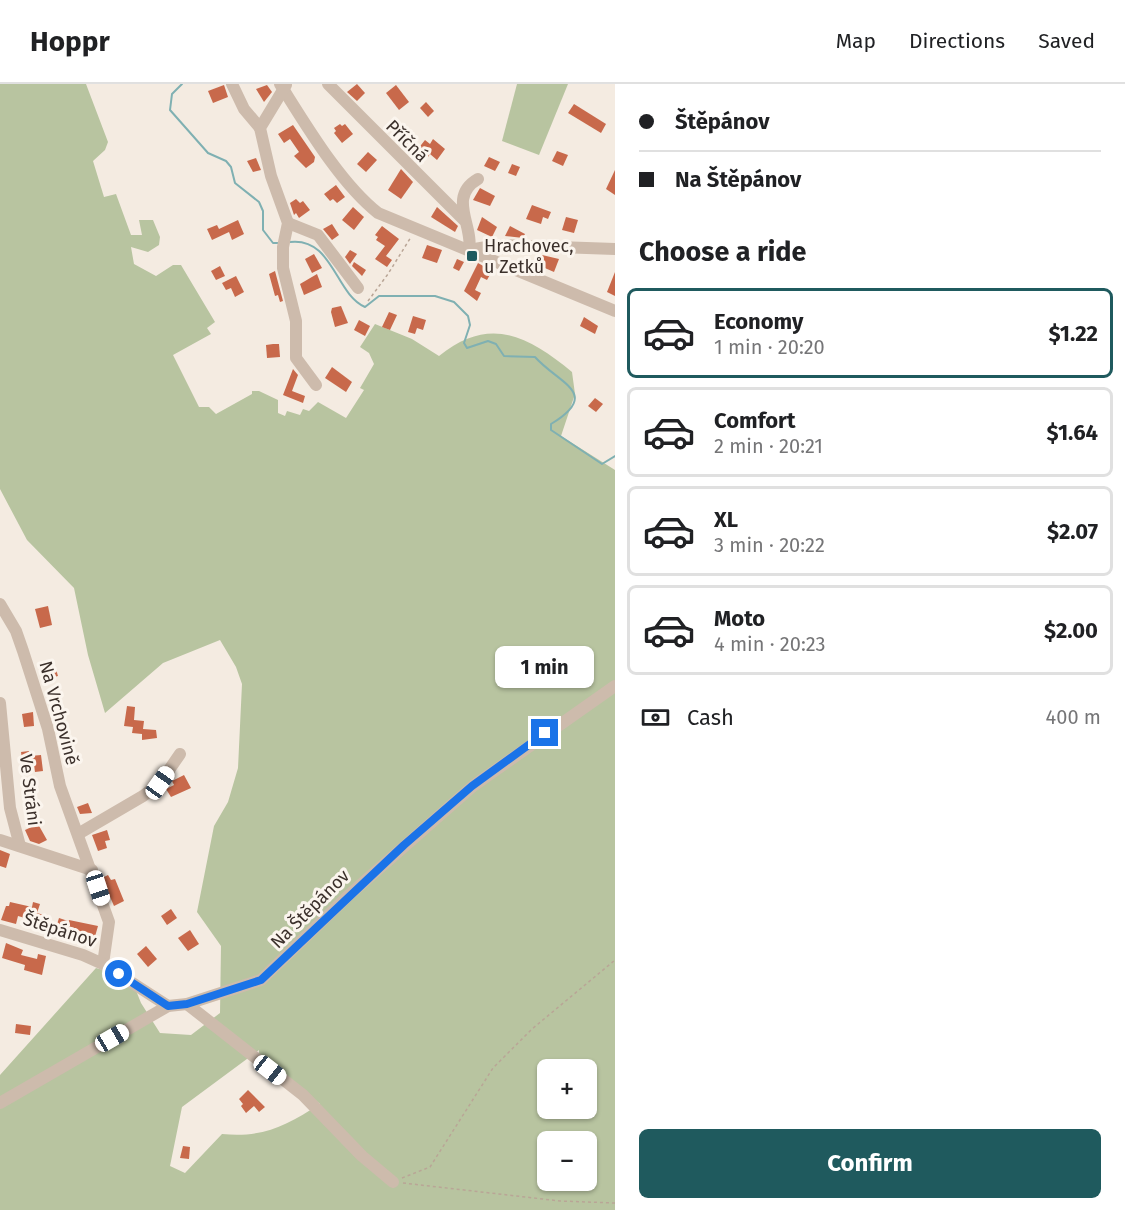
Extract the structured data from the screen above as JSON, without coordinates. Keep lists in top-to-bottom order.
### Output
{
  "streets": {
    "street": [
      "Příčná",
      "Na Vrchovině",
      "Ve Stráni",
      "Na Štěpánov",
      "Štěpánov"
    ]
  },
  "crossings": [
    ["Na Vrchovině", "Ve Stráni"],
    ["Na Vrchovině", "Štěpánov"],
    ["Na Štěpánov", "Štěpánov"]
  ],
  "places": {
    "transit": ["Hrachovec, u Zetků"]
  },
  "page": {
    "header": "Hoppr",
    "nav": ["Map", "Directions", "Saved"],
    "banner": ["Štěpánov", "Na Štěpánov"],
    "heading": "Choose a ride",
    "list": [
      {
        "name": "Economy",
        "note": "1 min · 20:20",
        "value": "$1.22"
      },
      {
        "name": "Comfort",
        "note": "2 min · 20:21",
        "value": "$1.64"
      },
      {
        "name": "XL",
        "note": "3 min · 20:22",
        "value": "$2.07"
      },
      {
        "name": "Moto",
        "note": "4 min · 20:23",
        "value": "$2.00"
      }
    ],
    "bubble": "1 min",
    "pay": ["Cash", "400 m"],
    "map_buttons": ["+", "−"],
    "buttons": "Confirm"
  }
}
